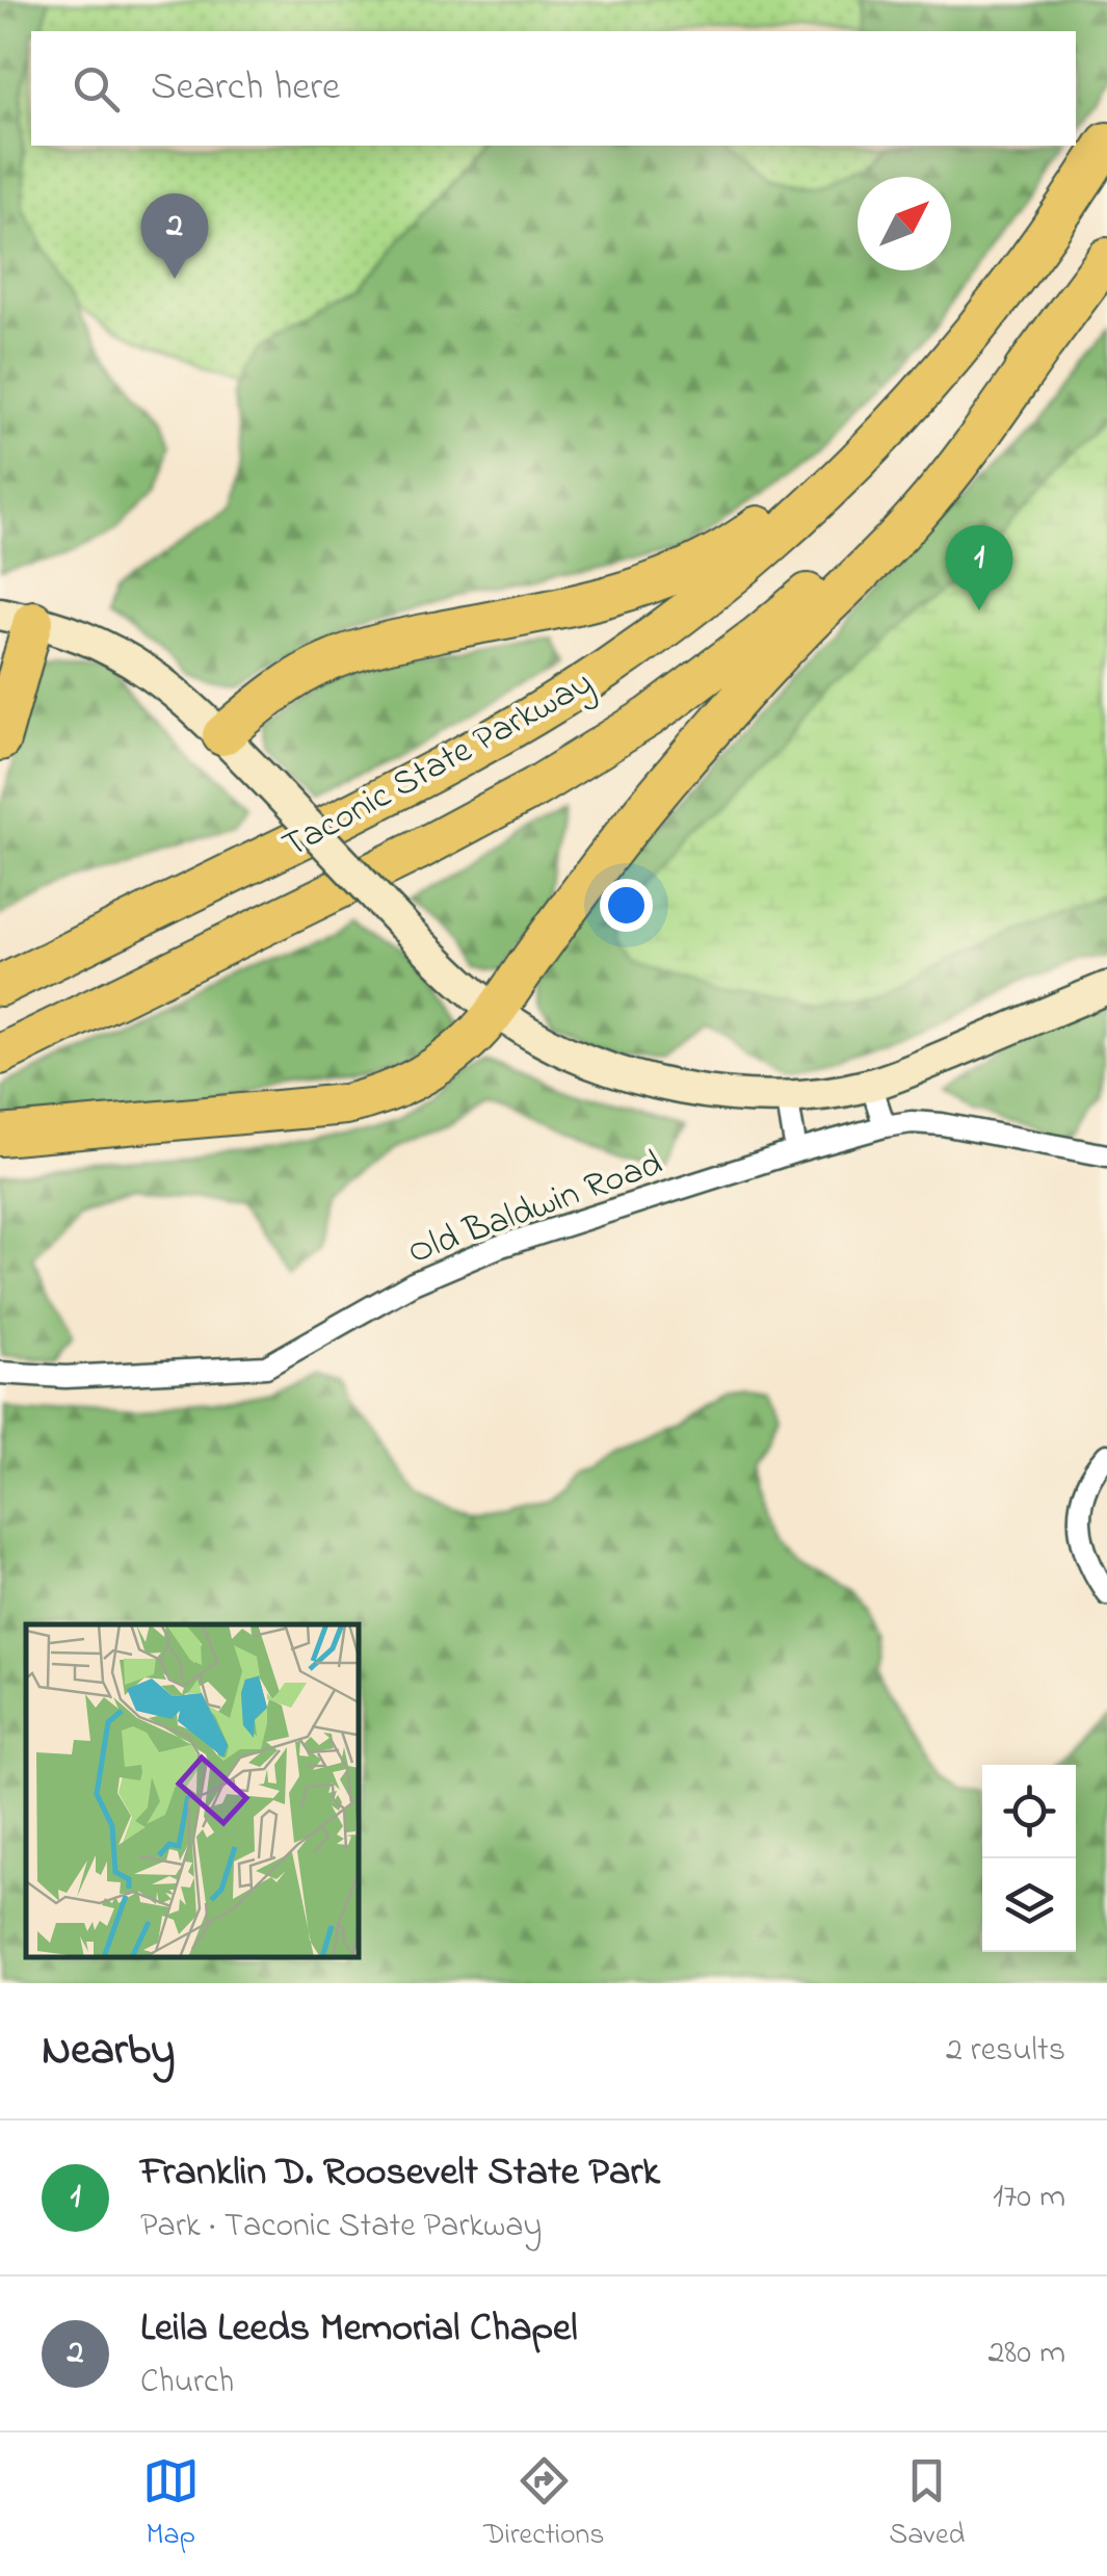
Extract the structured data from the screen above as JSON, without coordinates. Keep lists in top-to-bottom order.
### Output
{
  "streets": {
    "highway": ["Taconic State Parkway"],
    "street": ["Old Baldwin Road"]
  },
  "north": "top right",
  "page": {
    "search": "Search here",
    "pins": ["2", "1"],
    "heading": ["Nearby", "2 results"],
    "list": [
      {
        "mark": "1",
        "name": "Franklin D. Roosevelt State Park",
        "note": "Park · Taconic State Parkway",
        "value": "170 m"
      },
      {
        "mark": "2",
        "name": "Leila Leeds Memorial Chapel",
        "note": "Church",
        "value": "280 m"
      }
    ],
    "nav": ["Map", "Directions", "Saved"]
  }
}
